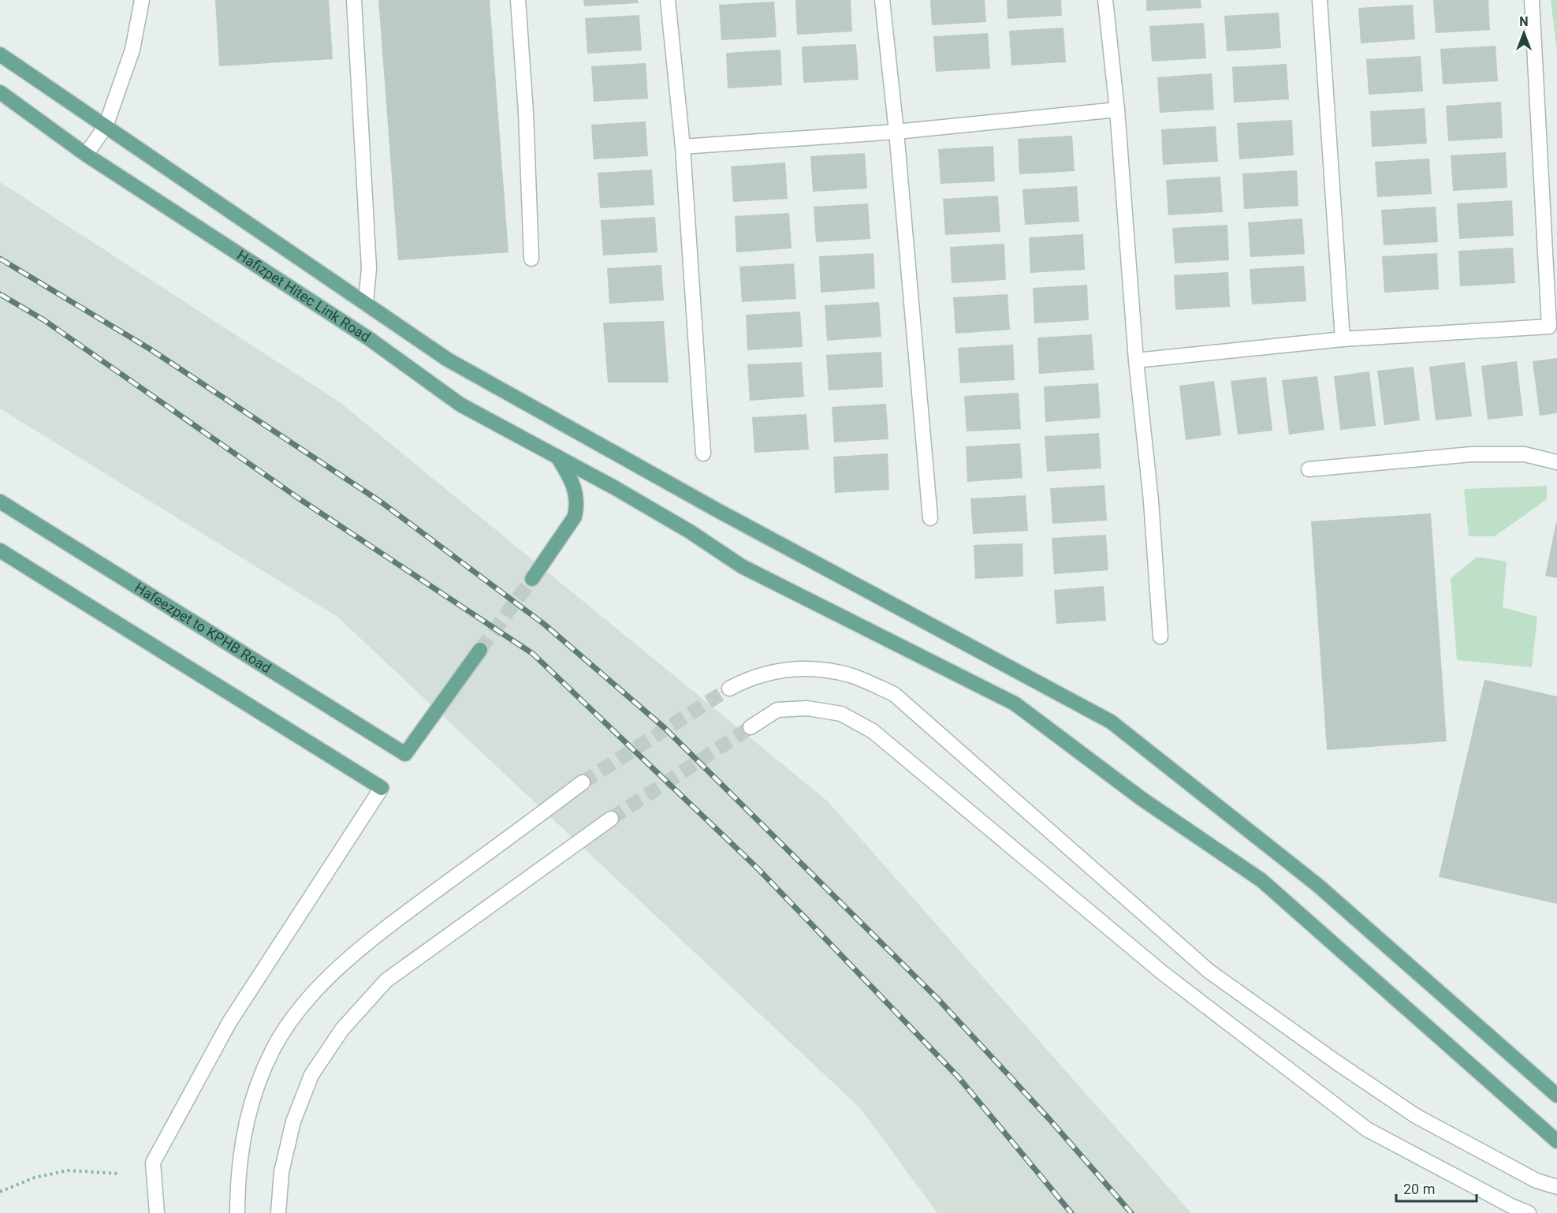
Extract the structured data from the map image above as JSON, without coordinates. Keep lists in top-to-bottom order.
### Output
{
  "streets": {
    "main road": ["Hafizpet Hitec Link Road", "Hafeezpet to KPHB Road"]
  },
  "scale_bar": "20 m",
  "north": "top"
}
